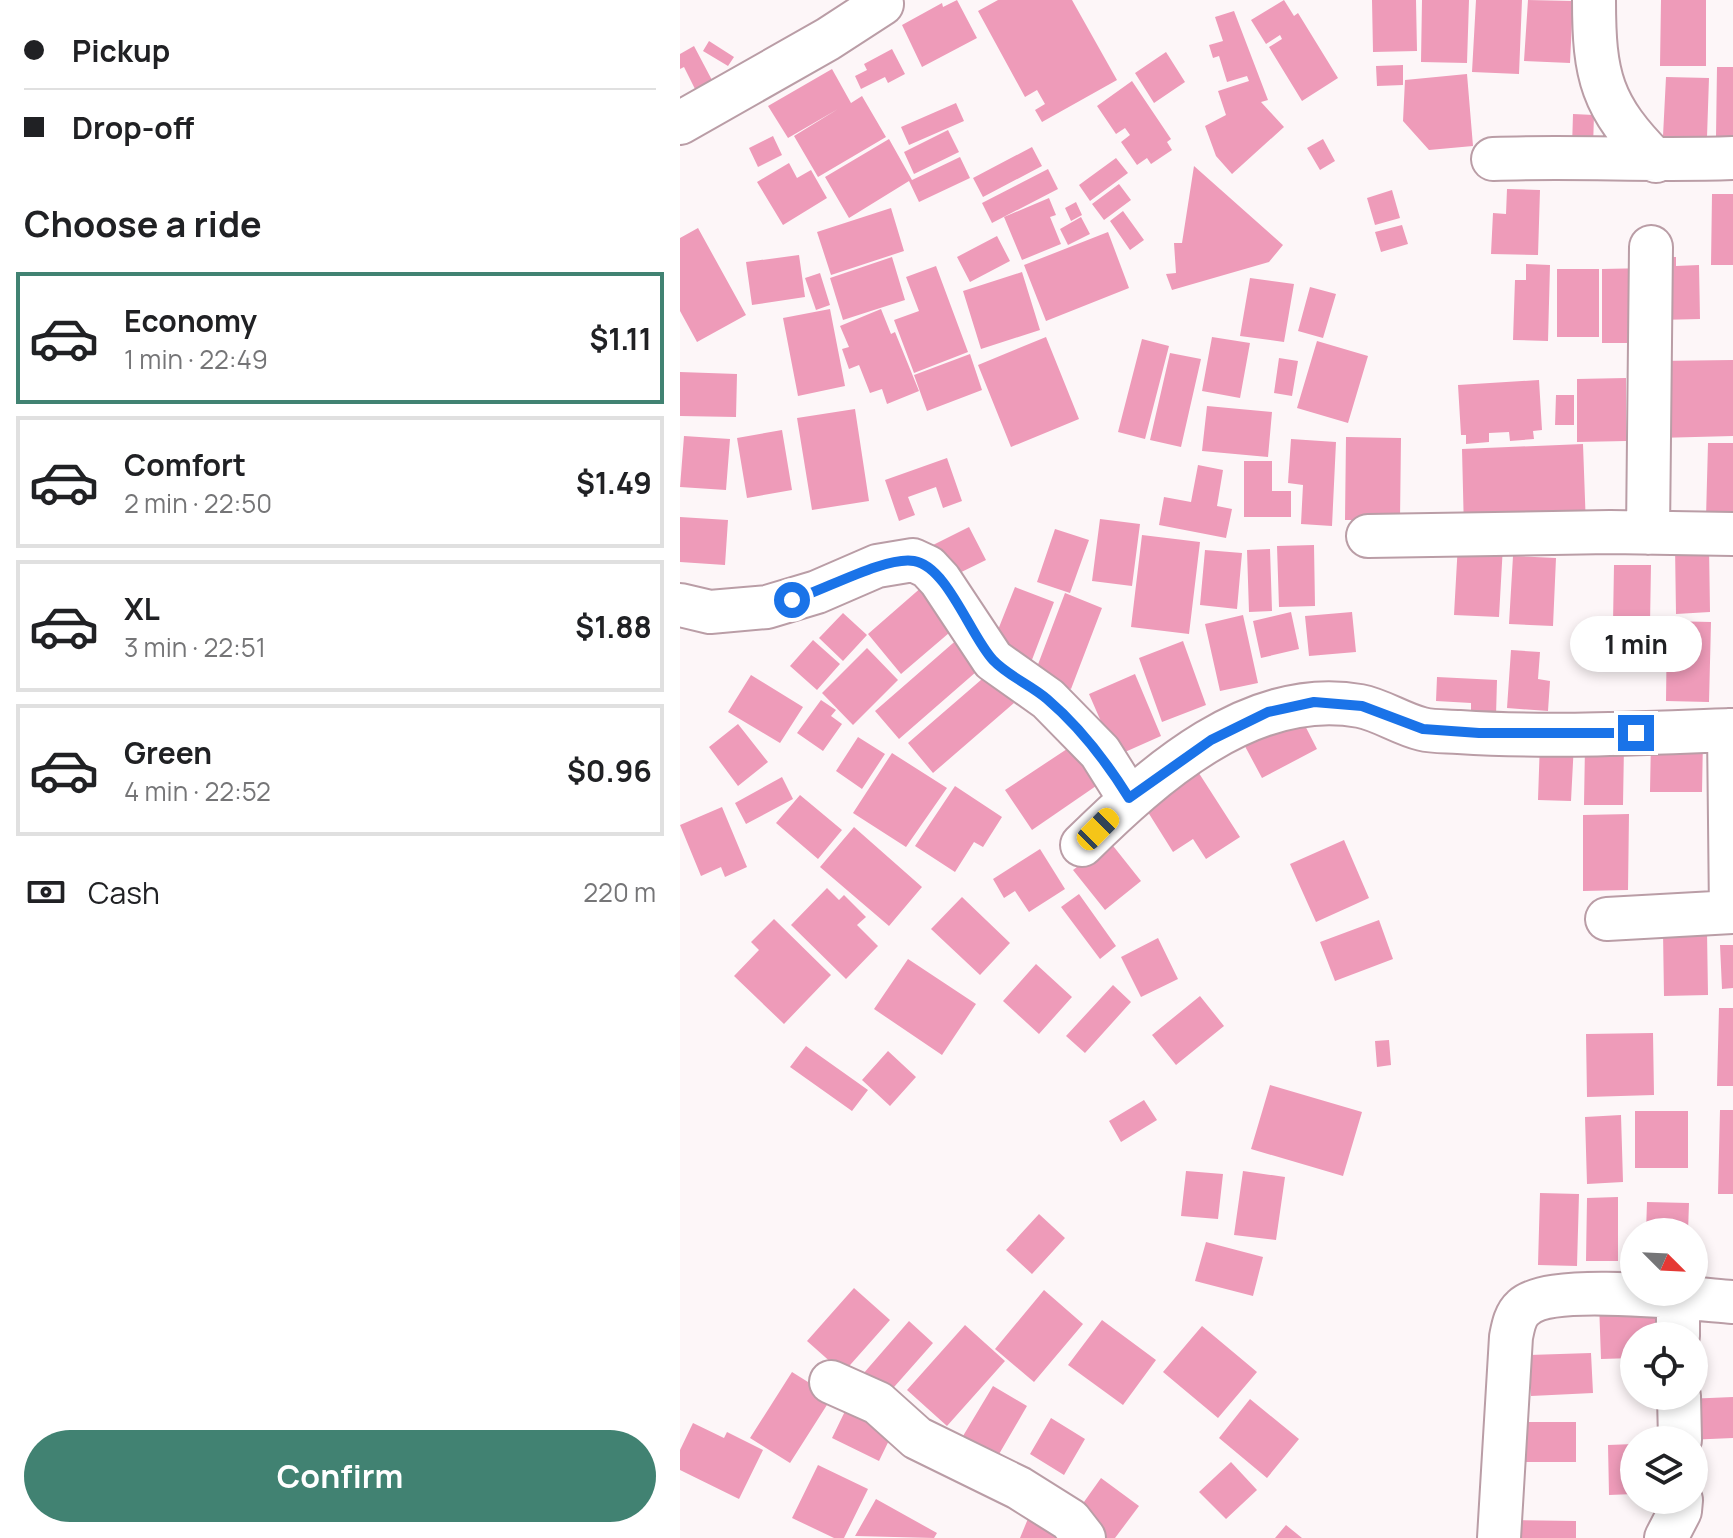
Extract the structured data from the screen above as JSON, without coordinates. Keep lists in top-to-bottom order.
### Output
{
  "north": "bottom right",
  "page": {
    "banner": ["Pickup", "Drop-off"],
    "heading": "Choose a ride",
    "list": [
      {
        "name": "Economy",
        "note": "1 min · 22:49",
        "value": "$1.11"
      },
      {
        "name": "Comfort",
        "note": "2 min · 22:50",
        "value": "$1.49"
      },
      {
        "name": "XL",
        "note": "3 min · 22:51",
        "value": "$1.88"
      },
      {
        "name": "Green",
        "note": "4 min · 22:52",
        "value": "$0.96"
      }
    ],
    "bubble": "1 min",
    "pay": ["Cash", "220 m"],
    "buttons": "Confirm"
  }
}
